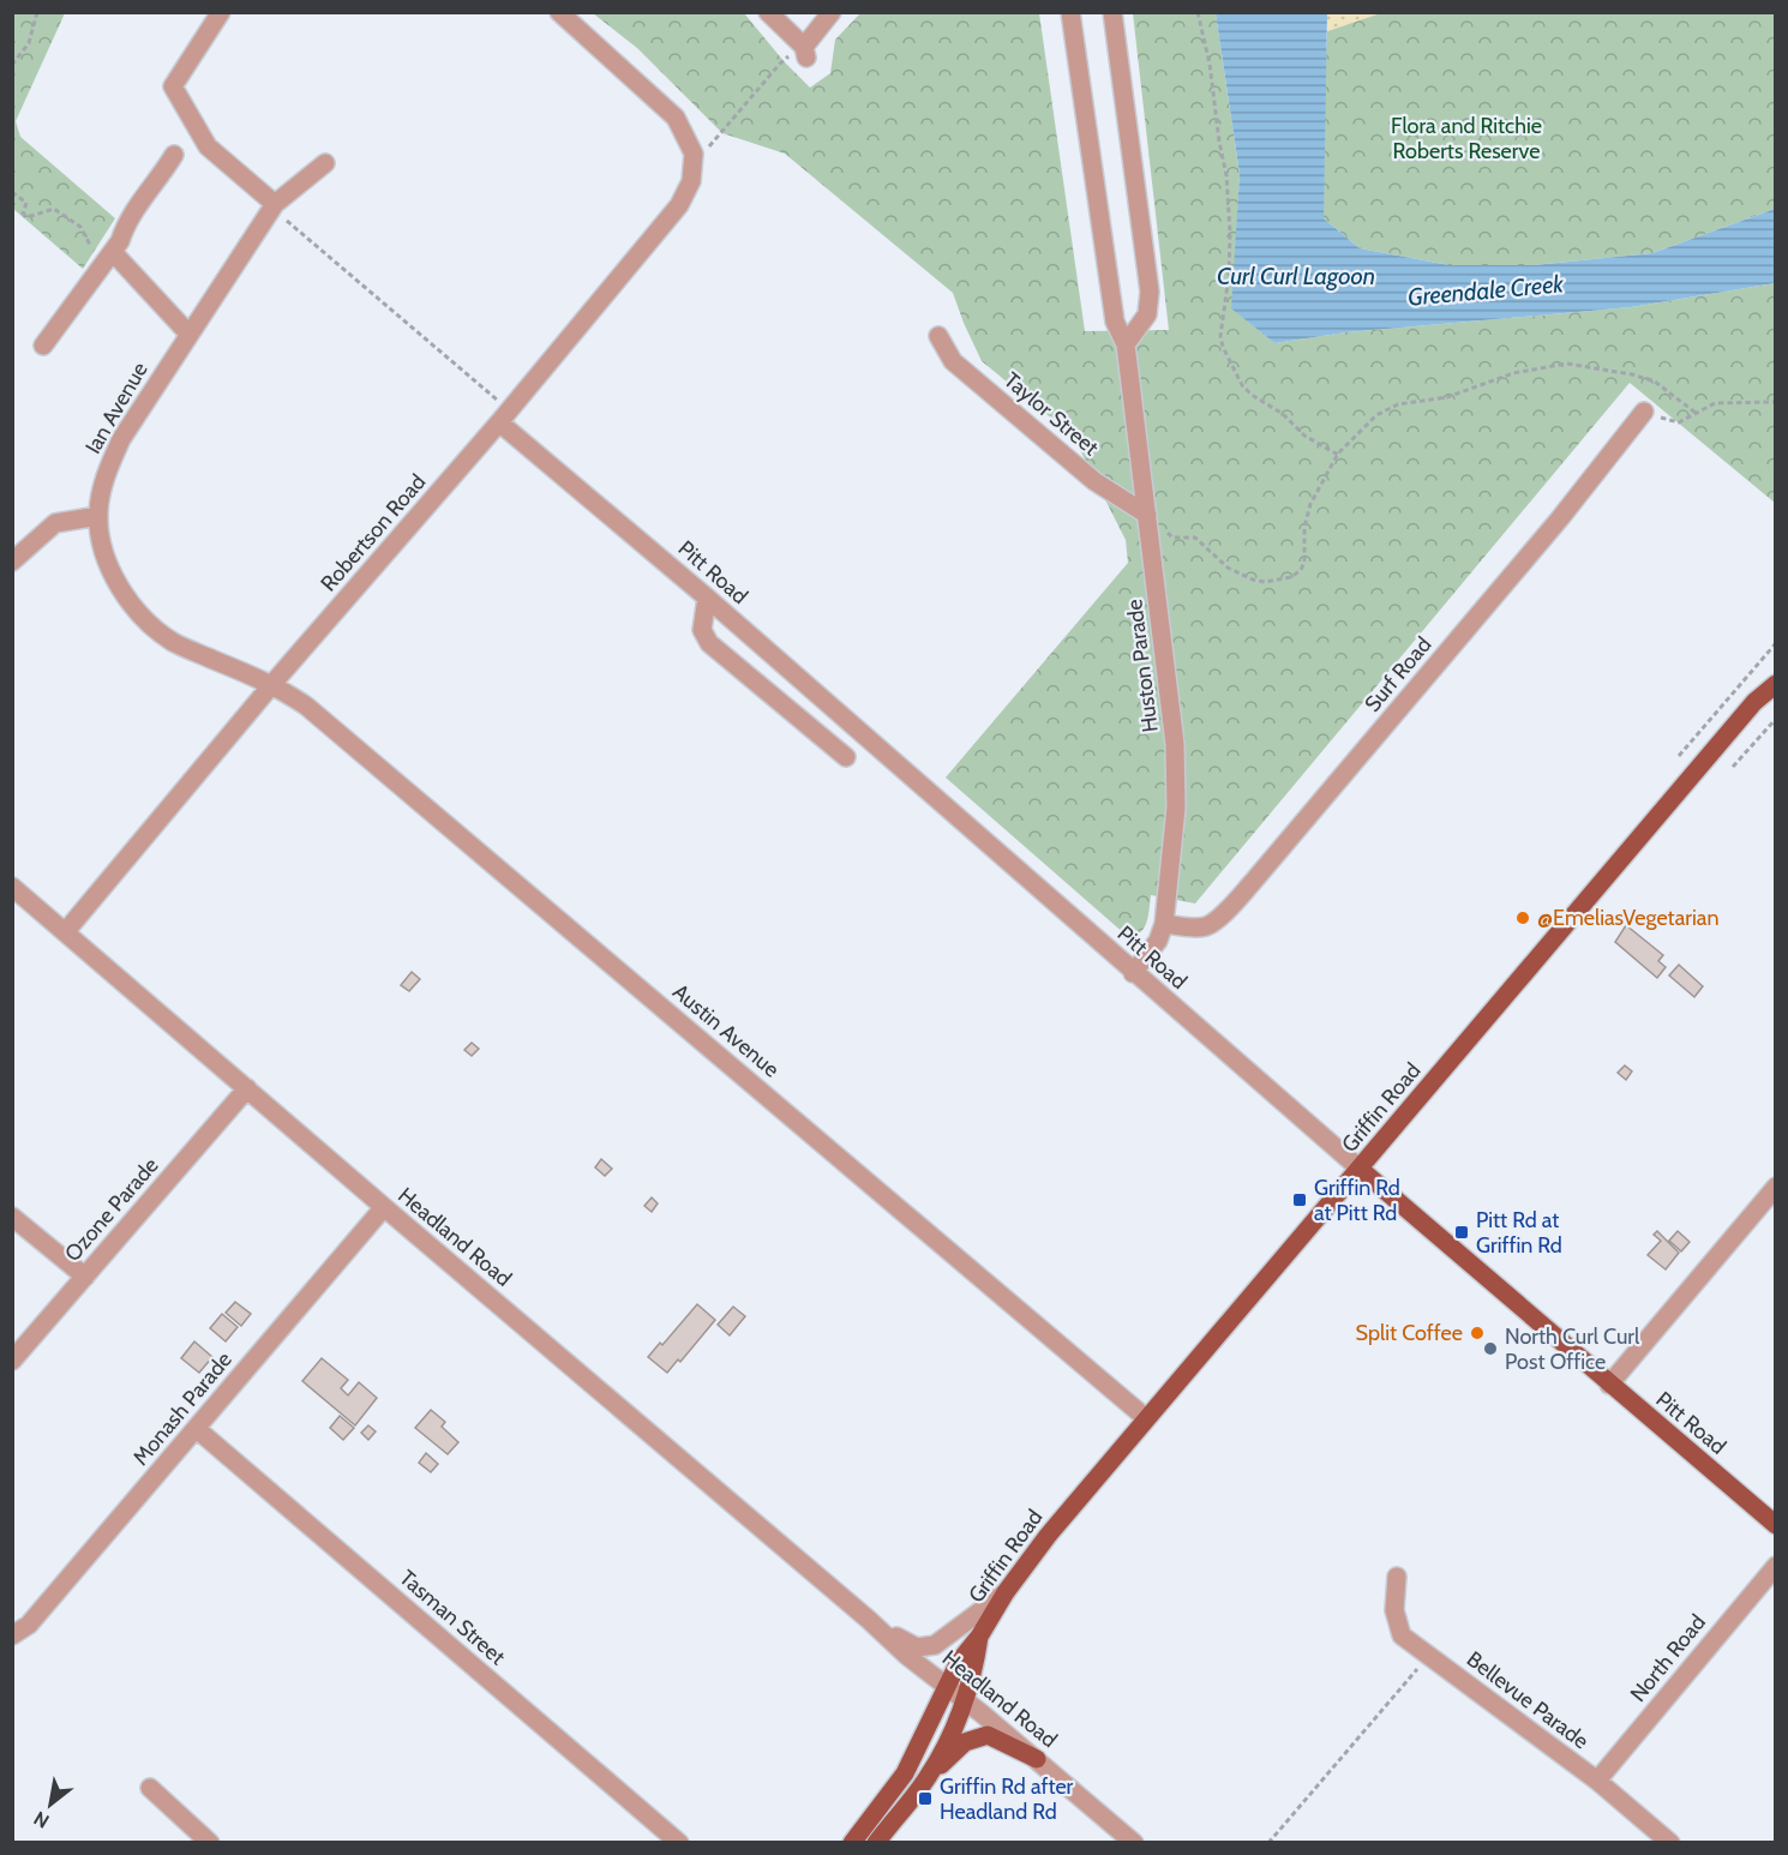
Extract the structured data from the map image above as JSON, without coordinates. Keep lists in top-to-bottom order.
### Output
{
  "streets": {
    "main road": ["Pitt Road", "Griffin Road"],
    "street": [
      "Ian Avenue",
      "Taylor Street",
      "Robertson Road",
      "Huston Parade",
      "Surf Road",
      "Austin Avenue",
      "Ozone Parade",
      "Headland Road",
      "Monash Parade",
      "Tasman Street",
      "North Road",
      "Bellevue Parade"
    ]
  },
  "crossings": [
    ["Ian Avenue", "Robertson Road"],
    ["Ian Avenue", "Austin Avenue"],
    ["Taylor Street", "Huston Parade"],
    ["Robertson Road", "Pitt Road"],
    ["Robertson Road", "Austin Avenue"],
    ["Robertson Road", "Headland Road"],
    ["Pitt Road", "Huston Parade"],
    ["Pitt Road", "Griffin Road"],
    ["Huston Parade", "Surf Road"],
    ["Austin Avenue", "Griffin Road"],
    ["Griffin Road", "Headland Road"],
    ["Ozone Parade", "Headland Road"],
    ["Headland Road", "Monash Parade"],
    ["Monash Parade", "Tasman Street"],
    ["North Road", "Bellevue Parade"]
  ],
  "water": ["Curl Curl Lagoon", "Greendale Creek"],
  "parks": ["Flora and Ritchie Roberts Reserve"],
  "places": {
    "other": ["@EmeliasVegetarian", "Split Coffee", "North Curl Curl Post Office"],
    "transit": ["Griffin Rd at Pitt Rd", "Pitt Rd at Griffin Rd", "Griffin Rd after Headland Rd"]
  },
  "north": "bottom left"
}
